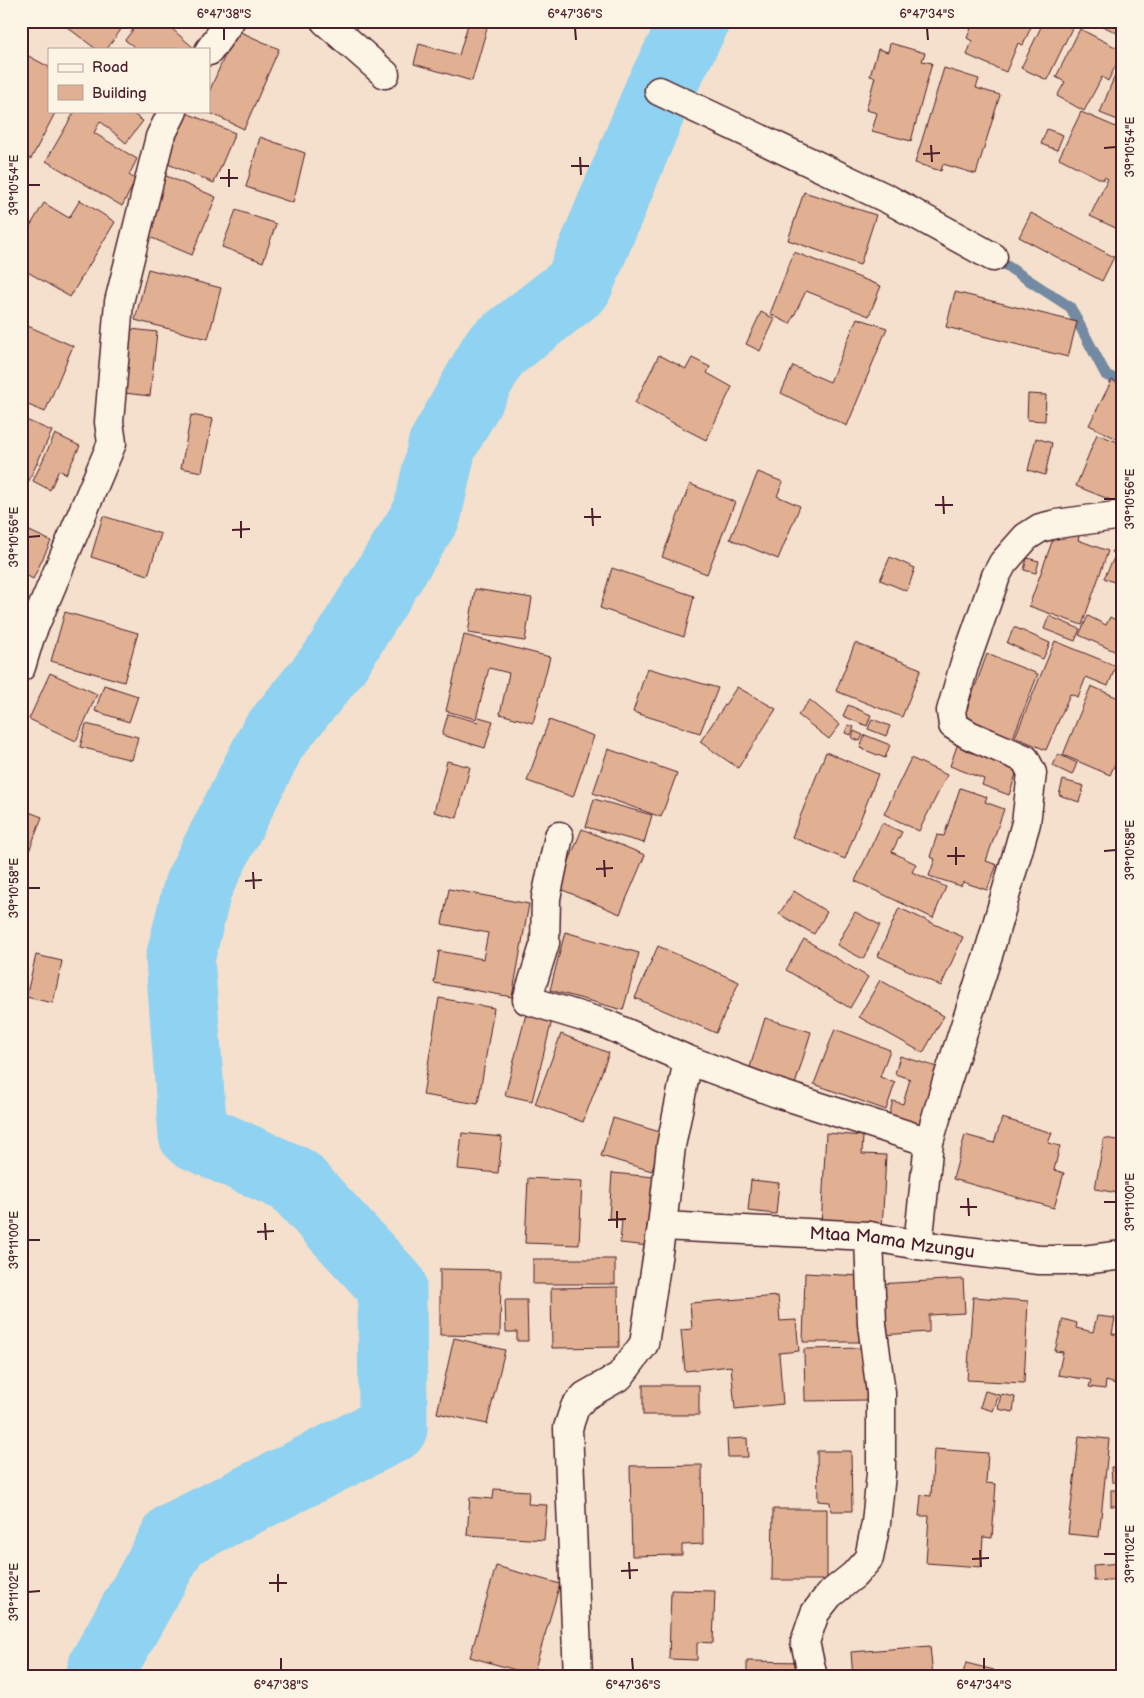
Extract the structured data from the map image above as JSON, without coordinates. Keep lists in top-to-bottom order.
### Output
{
  "streets": {
    "street": ["Mtaa Mama Mzungu"]
  },
  "legend": ["Road", "Building"],
  "coordinates": [
    "6°47'38\"S",
    "6°47'36\"S",
    "6°47'34\"S",
    "39°10'54\"E",
    "39°10'56\"E",
    "39°10'58\"E",
    "39°11'00\"E",
    "39°11'02\"E"
  ]
}
